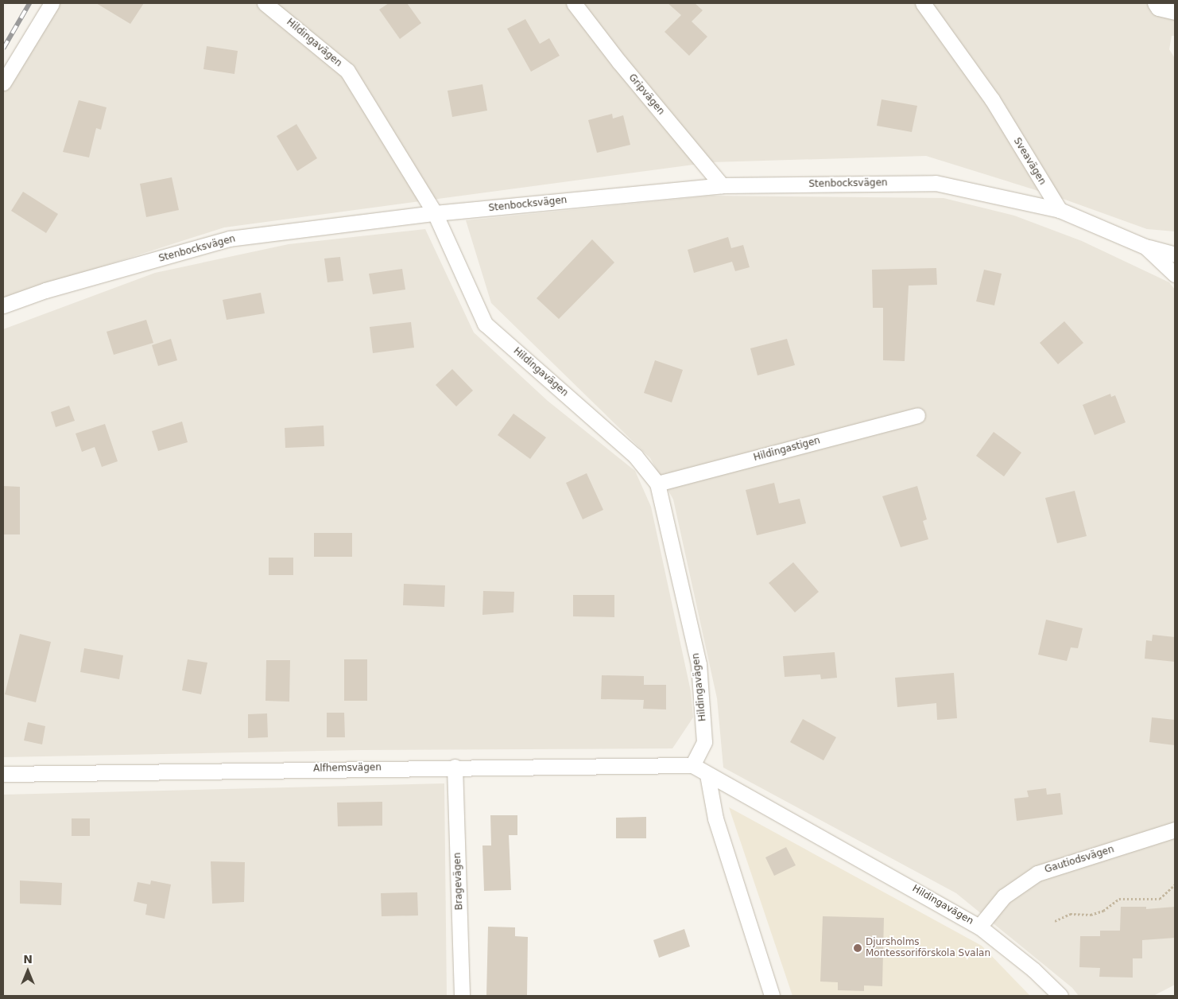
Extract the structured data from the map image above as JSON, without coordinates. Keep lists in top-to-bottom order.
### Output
{
  "streets": {
    "street": [
      "Hildingavägen",
      "Gripvägen",
      "Sveavägen",
      "Stenbocksvägen",
      "Hildingastigen",
      "Alfhemsvägen",
      "Gautiodsvägen",
      "Bragevägen"
    ]
  },
  "crossings": [
    ["Hildingavägen", "Stenbocksvägen"],
    ["Hildingavägen", "Hildingastigen"],
    ["Hildingavägen", "Alfhemsvägen"],
    ["Hildingavägen", "Gautiodsvägen"],
    ["Gripvägen", "Stenbocksvägen"],
    ["Sveavägen", "Stenbocksvägen"],
    ["Alfhemsvägen", "Bragevägen"]
  ],
  "places": ["Djursholms Montessoriförskola Svalan"],
  "north": "top"
}
